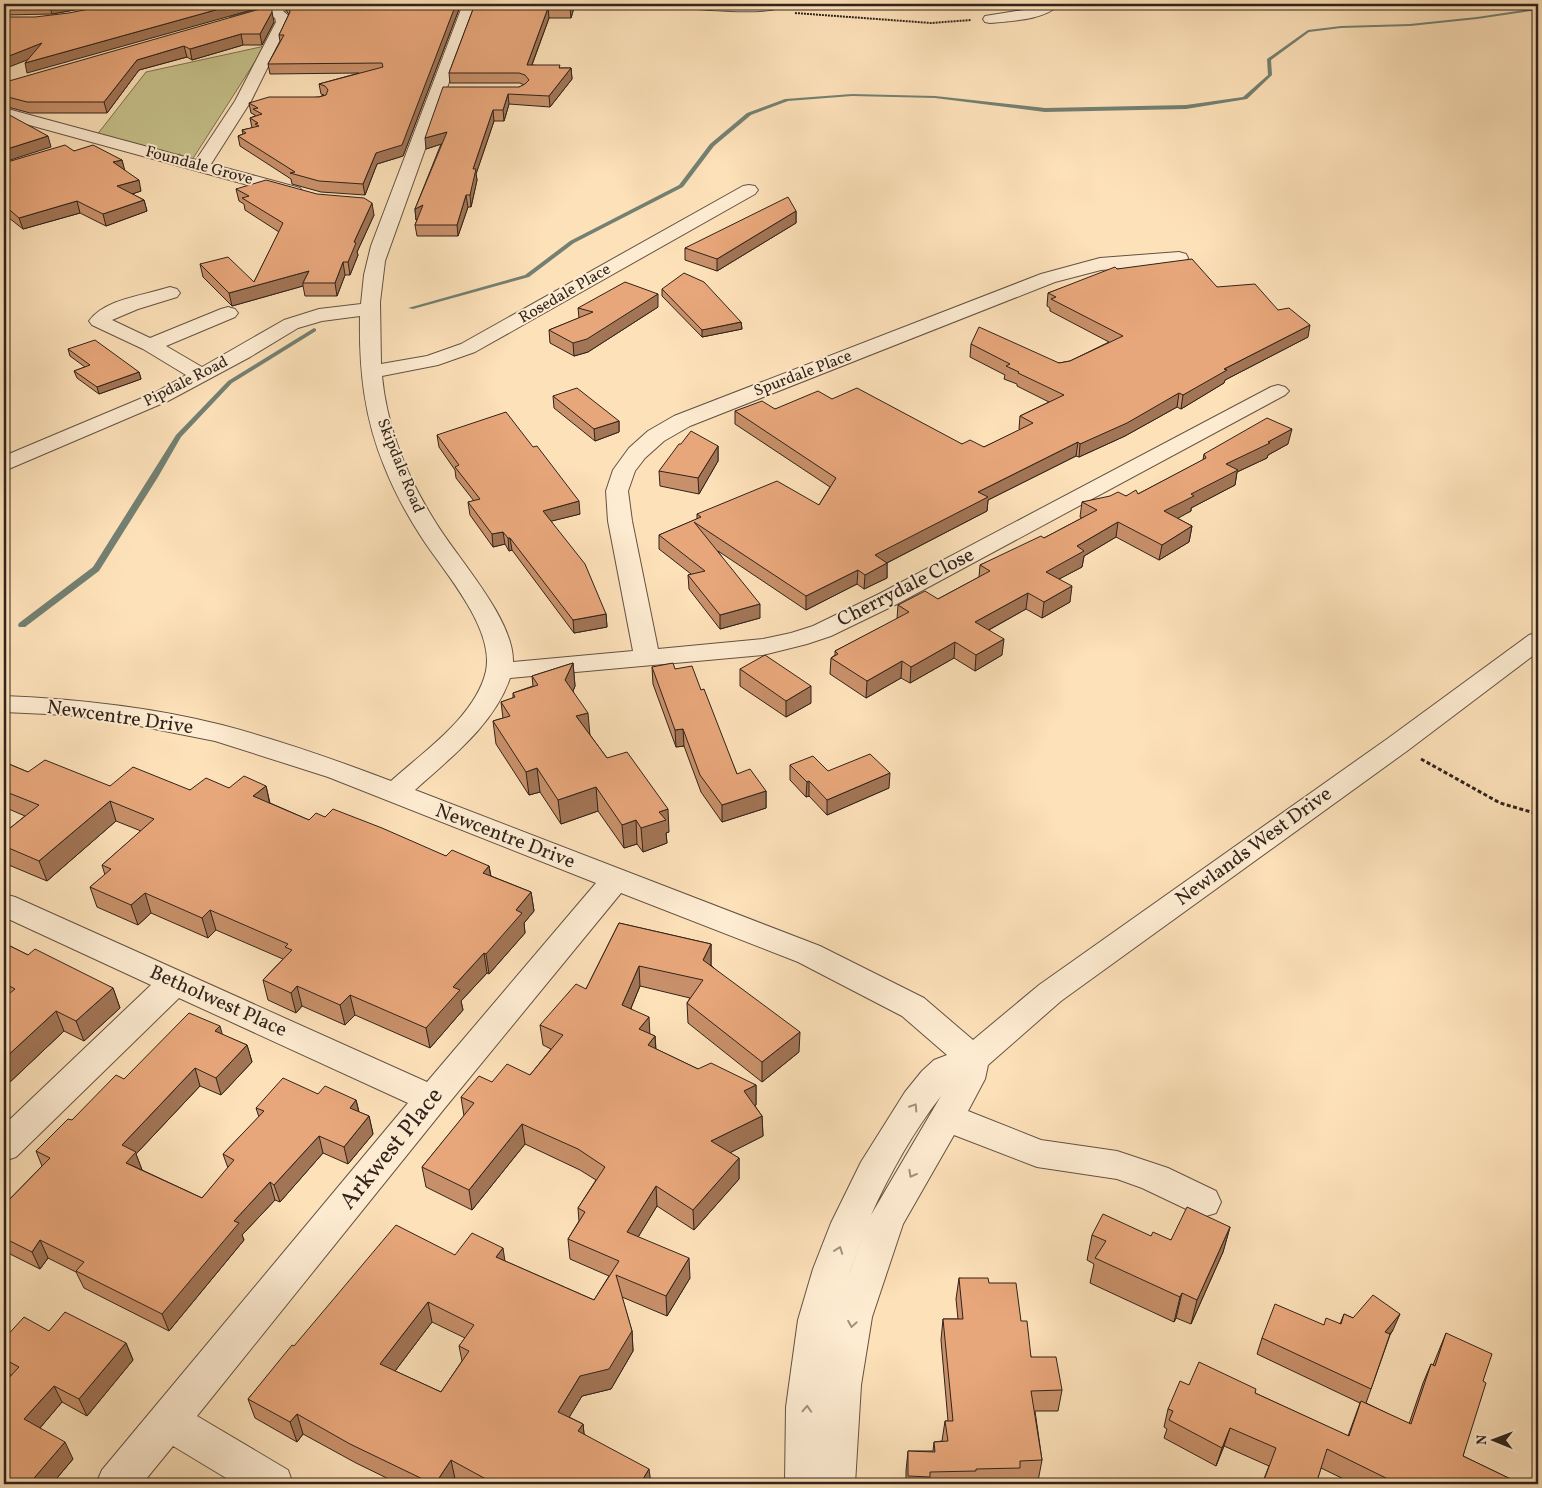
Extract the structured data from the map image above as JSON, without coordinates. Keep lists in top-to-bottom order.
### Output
{
  "streets": {
    "street": [
      "Foundale Grove",
      "Rosedale Place",
      "Spurdale Place",
      "Pipdale Road",
      "Skipdale Road",
      "Cherrydale Close",
      "Newcentre Drive",
      "Newlands West Drive",
      "Betholwest Place",
      "Arkwest Place"
    ]
  },
  "crossings": [
    ["Rosedale Place", "Skipdale Road"],
    ["Spurdale Place", "Cherrydale Close"],
    ["Pipdale Road", "Skipdale Road"],
    ["Skipdale Road", "Cherrydale Close"],
    ["Skipdale Road", "Newcentre Drive"],
    ["Newcentre Drive", "Newlands West Drive"],
    ["Newcentre Drive", "Arkwest Place"],
    ["Betholwest Place", "Arkwest Place"]
  ],
  "north": "left"
}
